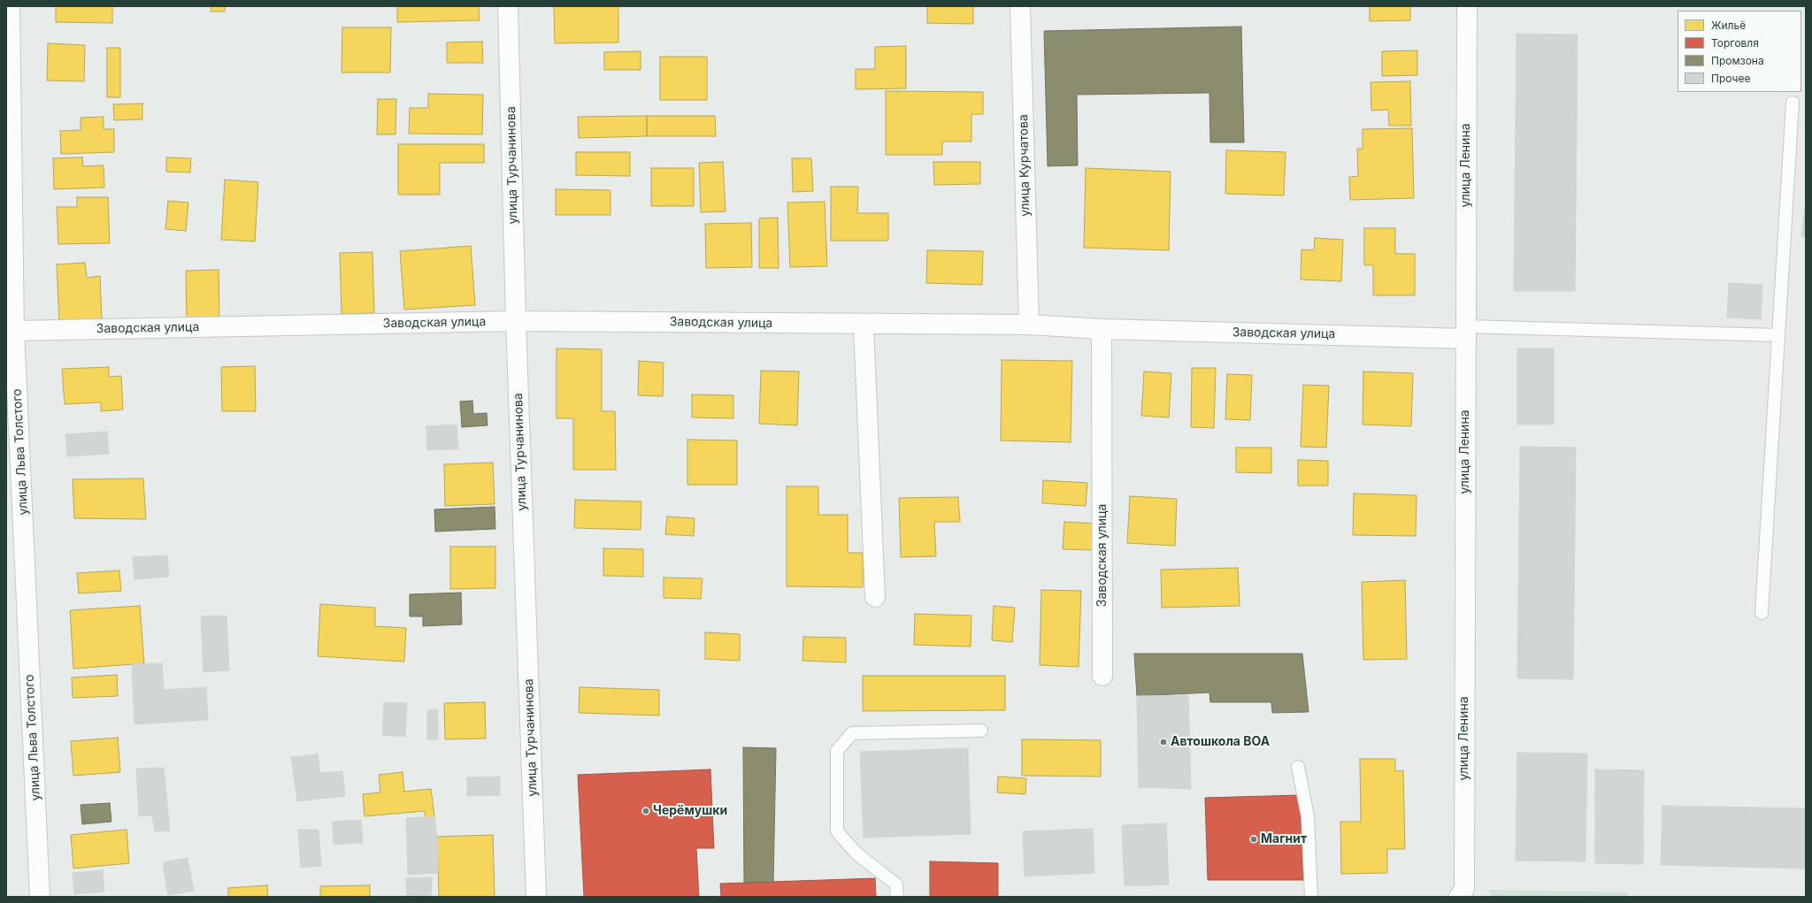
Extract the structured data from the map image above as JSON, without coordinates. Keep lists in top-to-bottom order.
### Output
{
  "streets": {
    "street": [
      "улица Турчанинова",
      "улица Курчатова",
      "улица Ленина",
      "Заводская улица",
      "улица Льва Толстого"
    ]
  },
  "crossings": [
    ["улица Турчанинова", "Заводская улица"],
    ["улица Курчатова", "Заводская улица"],
    ["улица Ленина", "Заводская улица"],
    ["Заводская улица", "улица Льва Толстого"]
  ],
  "places": ["Автошкола ВОА", "Черёмушки", "Магнит"],
  "legend": [
    "Жильё",
    "Торговля",
    "Промзона",
    "Прочее"
  ]
}
